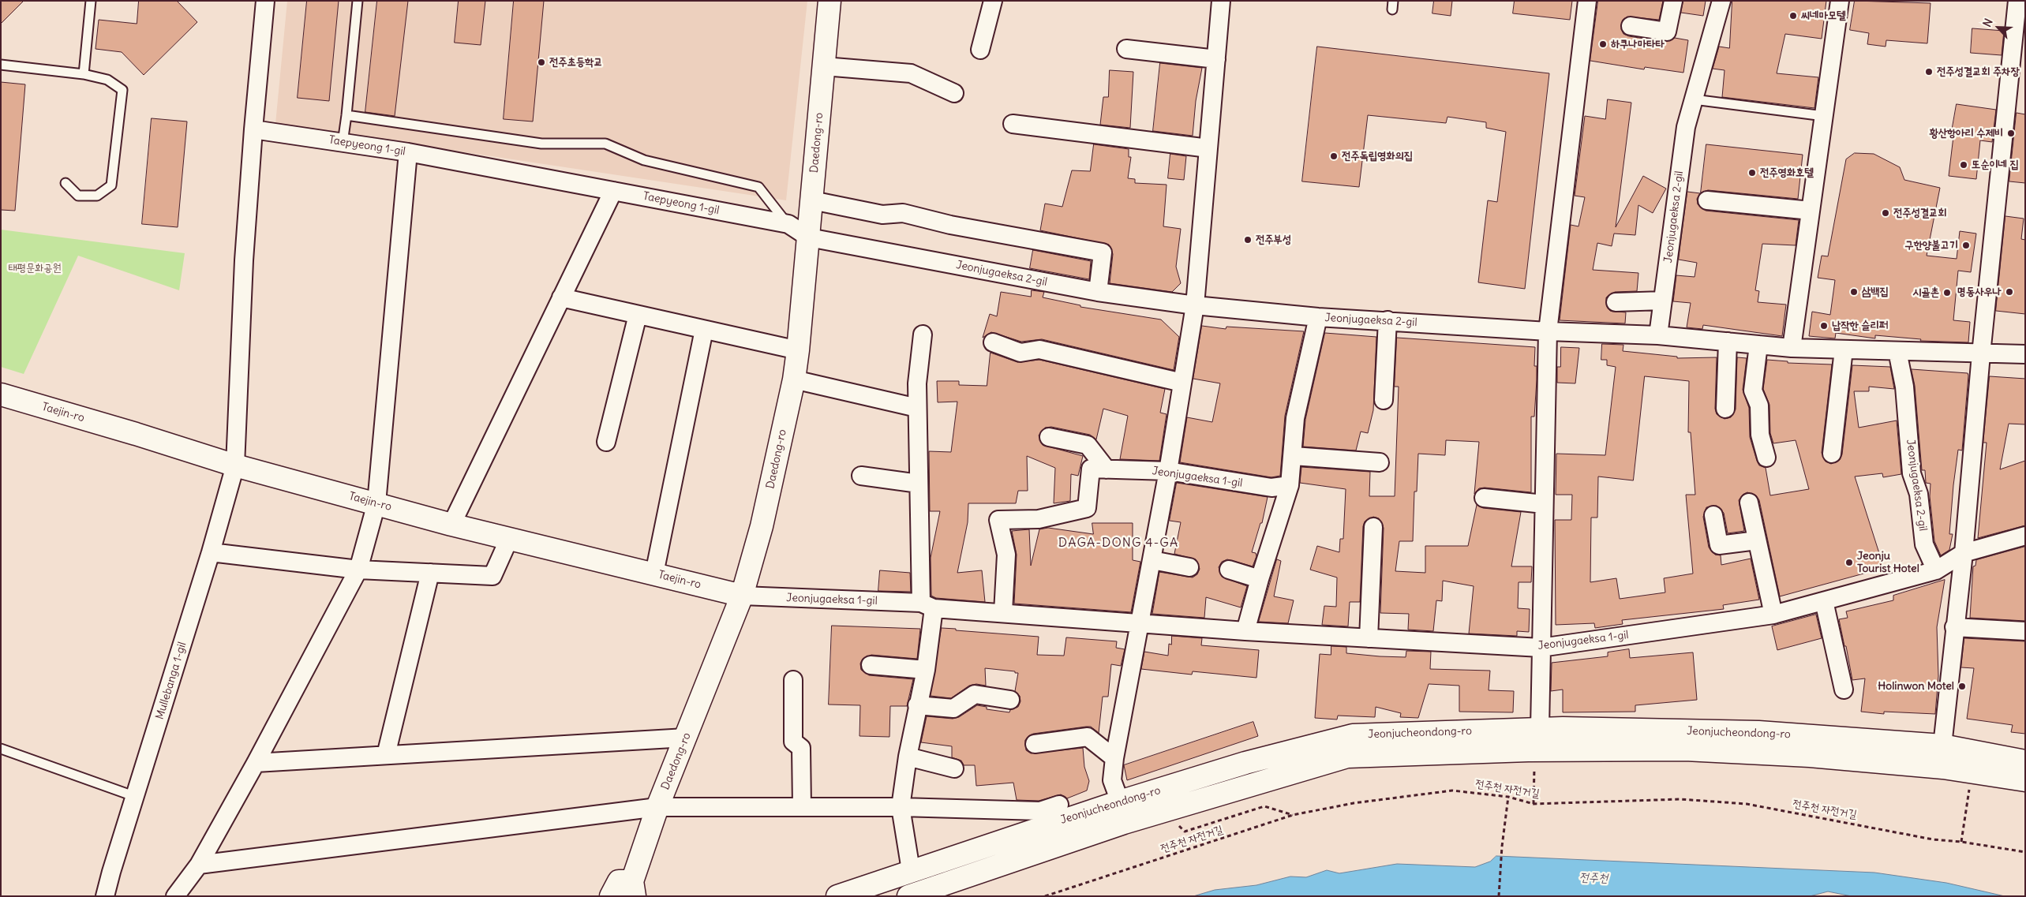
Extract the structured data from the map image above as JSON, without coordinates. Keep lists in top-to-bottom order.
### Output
{
  "streets": {
    "street": [
      "Daedong-ro",
      "Taepyeong 1-gil",
      "Jeonjugaeksa 2-gil",
      "Taejin-ro",
      "Jeonjugaeksa 1-gil",
      "Mullebanga 1-gil",
      "Jeonjucheondong-ro"
    ],
    "path": ["전주천 자전거길"]
  },
  "crossings": [
    ["Daedong-ro", "Taepyeong 1-gil"],
    ["Daedong-ro", "Jeonjugaeksa 2-gil"],
    ["Daedong-ro", "Taejin-ro"],
    ["Daedong-ro", "Jeonjugaeksa 1-gil"],
    ["Taepyeong 1-gil", "Jeonjugaeksa 2-gil"],
    ["Jeonjugaeksa 2-gil", "Jeonjugaeksa 1-gil"],
    ["Taejin-ro", "Jeonjugaeksa 1-gil"],
    ["Taejin-ro", "Mullebanga 1-gil"]
  ],
  "districts": ["DAGA-DONG 4-GA"],
  "water": ["전주천"],
  "parks": ["태평문화공원"],
  "places": [
    "씨네마모텔",
    "하쿠나마타타",
    "전주초등학교",
    "전주성결교회 주차장",
    "황산항아리 수제비",
    "전주독립영화의집",
    "또순이네 집",
    "전주영화호텔",
    "전주성결교회",
    "전주부성",
    "구한양불고기",
    "삼백집",
    "명동사우나",
    "시골촌",
    "납작한 슬리퍼",
    "Jeonju Tourist Hotel",
    "Holinwon Motel"
  ],
  "north": "top left"
}
